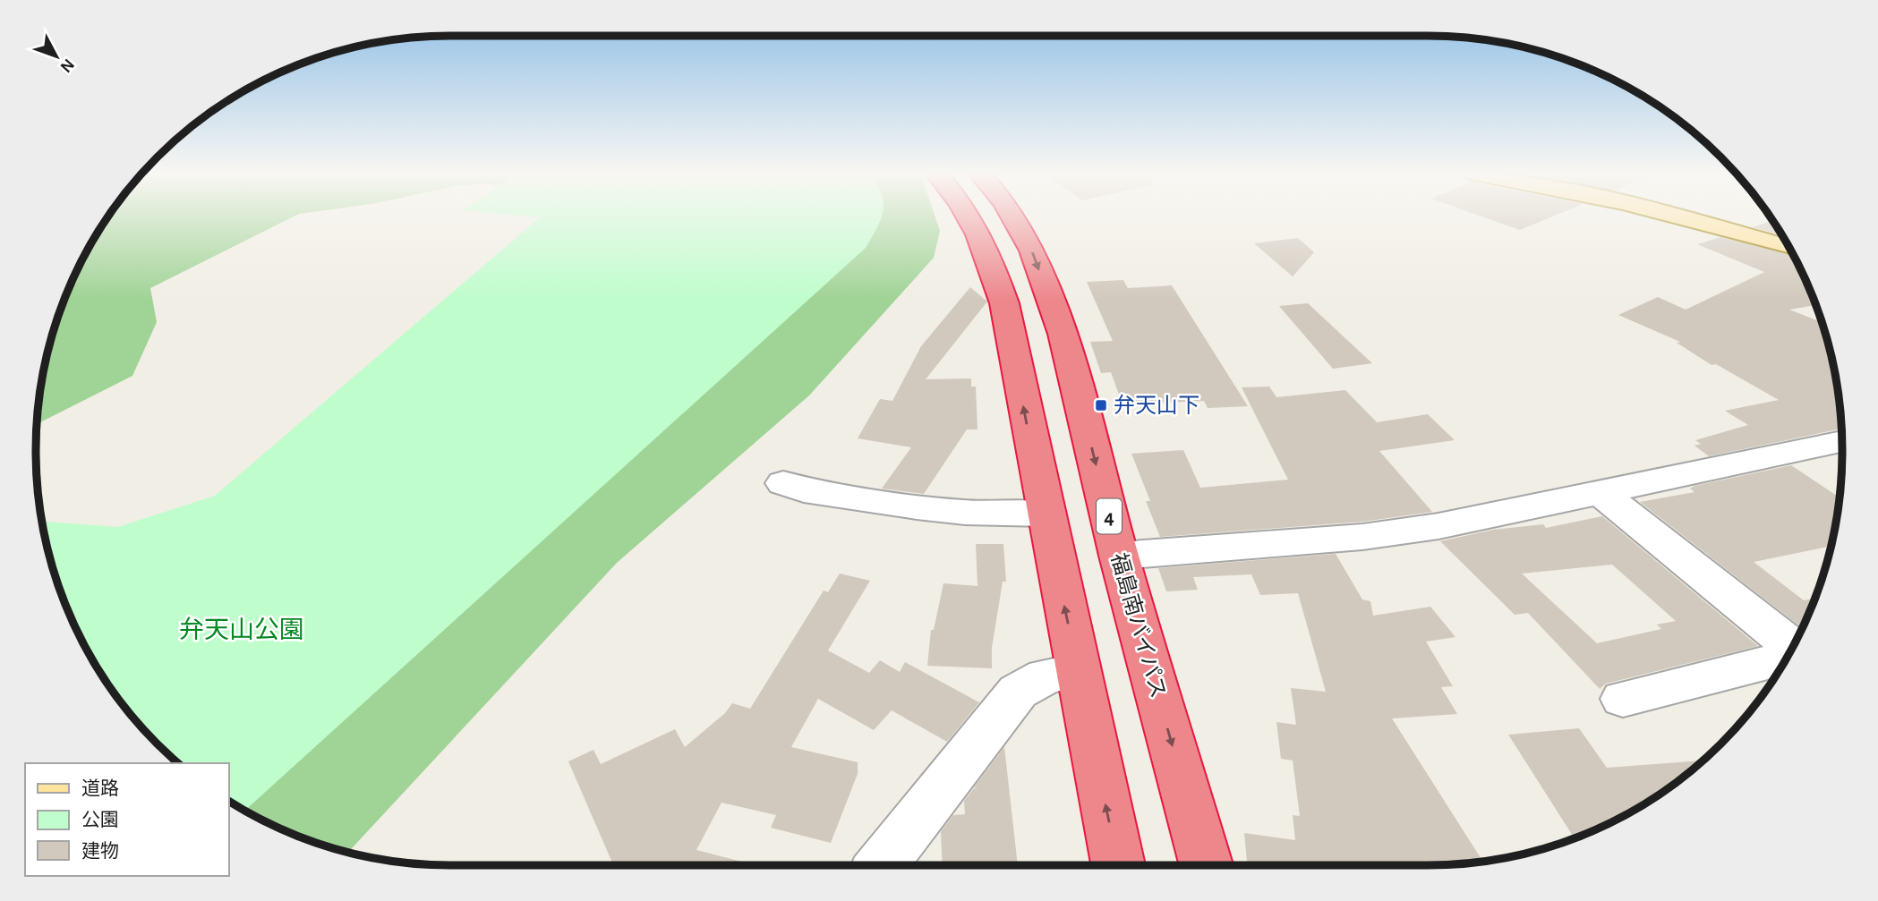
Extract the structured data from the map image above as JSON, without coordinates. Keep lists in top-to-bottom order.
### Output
{
  "streets": {
    "highway": ["4", "福島南バイパス"]
  },
  "parks": ["弁天山公園"],
  "places": {
    "transit": ["弁天山下"]
  },
  "legend": ["道路", "公園", "建物"],
  "north": "bottom right"
}
